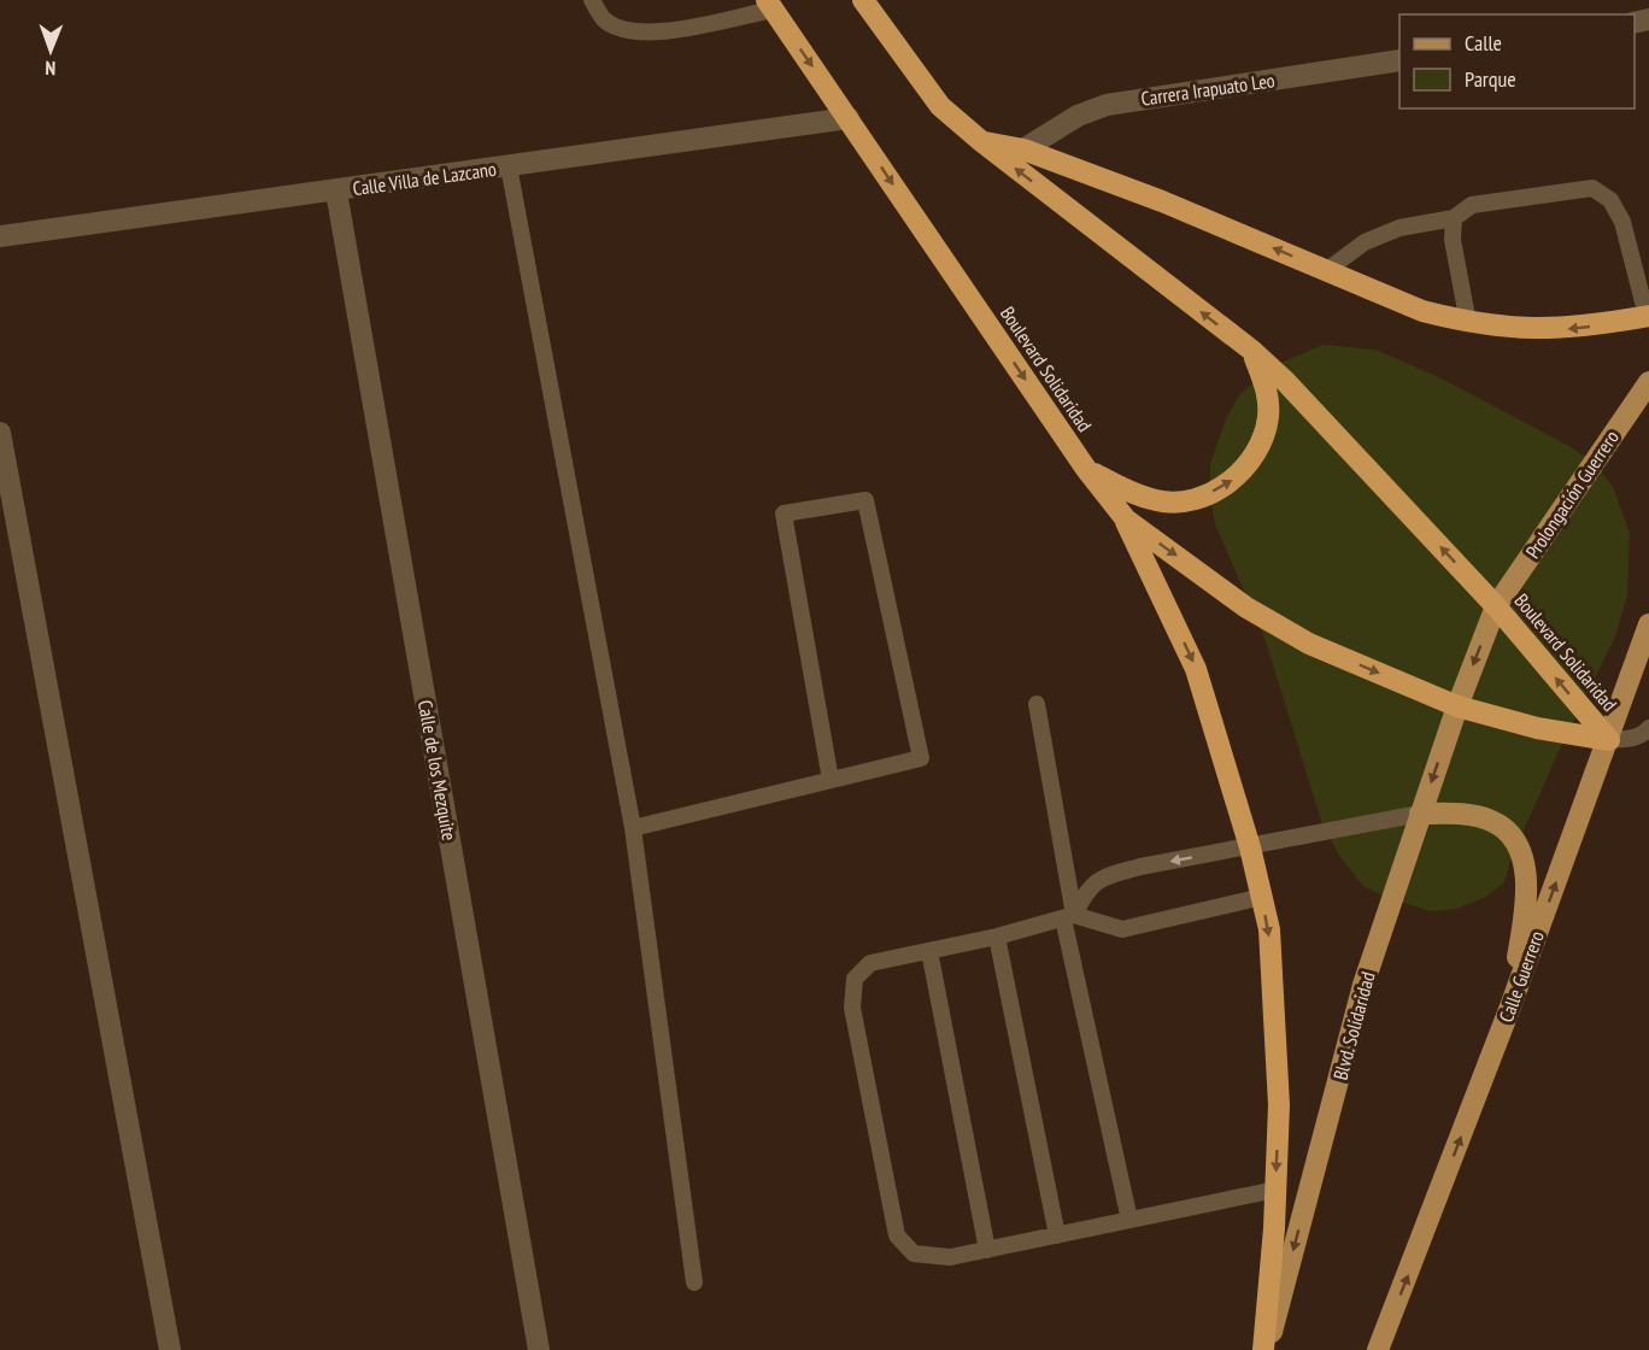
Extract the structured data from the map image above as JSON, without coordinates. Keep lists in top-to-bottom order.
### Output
{
  "streets": {
    "highway": ["Boulevard Solidaridad"],
    "main road": ["Prolongación Guerrero", "Calle Guerrero", "Blvd. Solidaridad"],
    "street": ["Carrera Irapuato Leo", "Calle Villa de Lazcano", "Calle de los Mezquite"]
  },
  "crossings": [
    ["Calle Villa de Lazcano", "Boulevard Solidaridad"],
    ["Calle Villa de Lazcano", "Calle de los Mezquite"],
    ["Boulevard Solidaridad", "Prolongación Guerrero"],
    ["Boulevard Solidaridad", "Calle Guerrero"],
    ["Boulevard Solidaridad", "Blvd. Solidaridad"]
  ],
  "one_way": ["Calle Guerrero", "Blvd. Solidaridad"],
  "legend": ["Calle", "Parque"],
  "north": "bottom"
}
